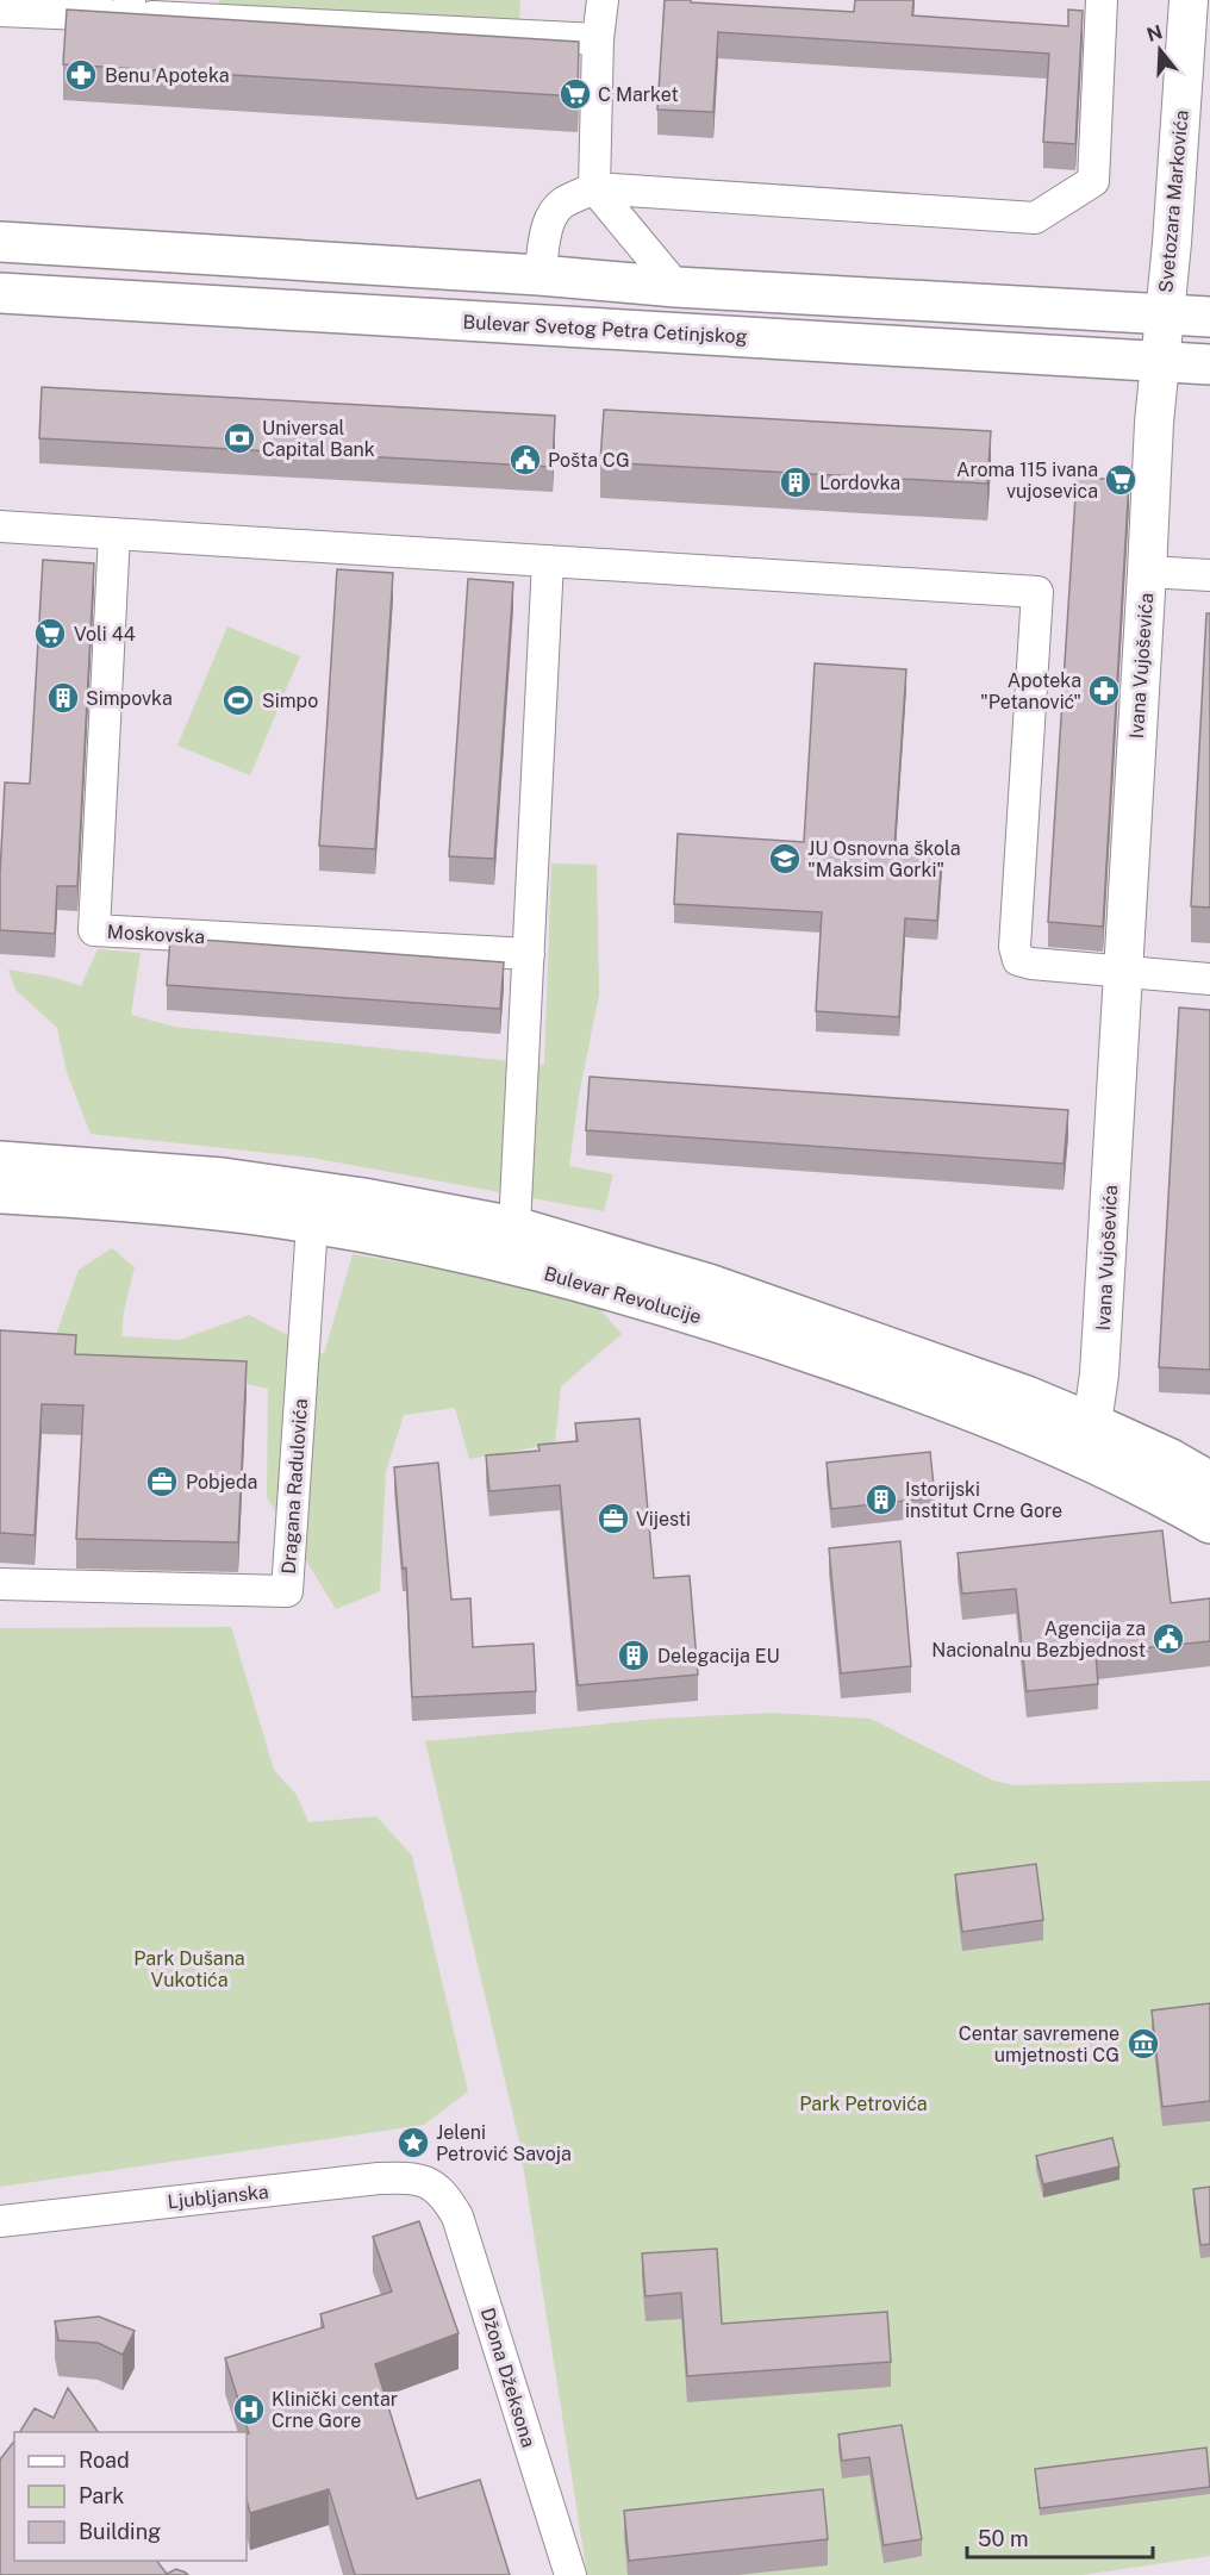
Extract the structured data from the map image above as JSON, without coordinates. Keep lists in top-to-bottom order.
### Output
{
  "streets": {
    "main road": ["Bulevar Svetog Petra Cetinjskog", "Bulevar Revolucije"],
    "street": [
      "Svetozara Markovića",
      "Ivana Vujoševića",
      "Moskovska",
      "Dragana Radulovića",
      "Ljubljanska",
      "Džona Džeksona"
    ]
  },
  "crossings": [
    ["Svetozara Markovića", "Bulevar Svetog Petra Cetinjskog"],
    ["Svetozara Markovića", "Ivana Vujoševića"],
    ["Bulevar Svetog Petra Cetinjskog", "Ivana Vujoševića"],
    ["Ivana Vujoševića", "Bulevar Revolucije"],
    ["Bulevar Revolucije", "Dragana Radulovića"],
    ["Ljubljanska", "Džona Džeksona"]
  ],
  "parks": ["Park Dušana Vukotića", "Park Petrovića"],
  "places": {
    "pharmacy": ["Benu Apoteka", "Apoteka \"Petanović\""],
    "supermarket": ["C Market", "Aroma 115 ivana vujosevica", "Voli 44"],
    "bank": ["Universal Capital Bank"],
    "public building": ["Pošta CG", "Agencija za Nacionalnu Bezbjednost"],
    "building": [
      "Lordovka",
      "Simpovka",
      "Istorijski institut Crne Gore",
      "Delegacija EU"
    ],
    "sports": ["Simpo"],
    "school or university": ["JU Osnovna škola \"Maksim Gorki\""],
    "office": ["Pobjeda", "Vijesti"],
    "museum": ["Centar savremene umjetnosti CG"],
    "place": ["Jeleni Petrović Savoja"],
    "hospital": ["Klinički centar Crne Gore"]
  },
  "legend": ["Road", "Park", "Building"],
  "scale_bar": "50 m",
  "north": "top"
}
